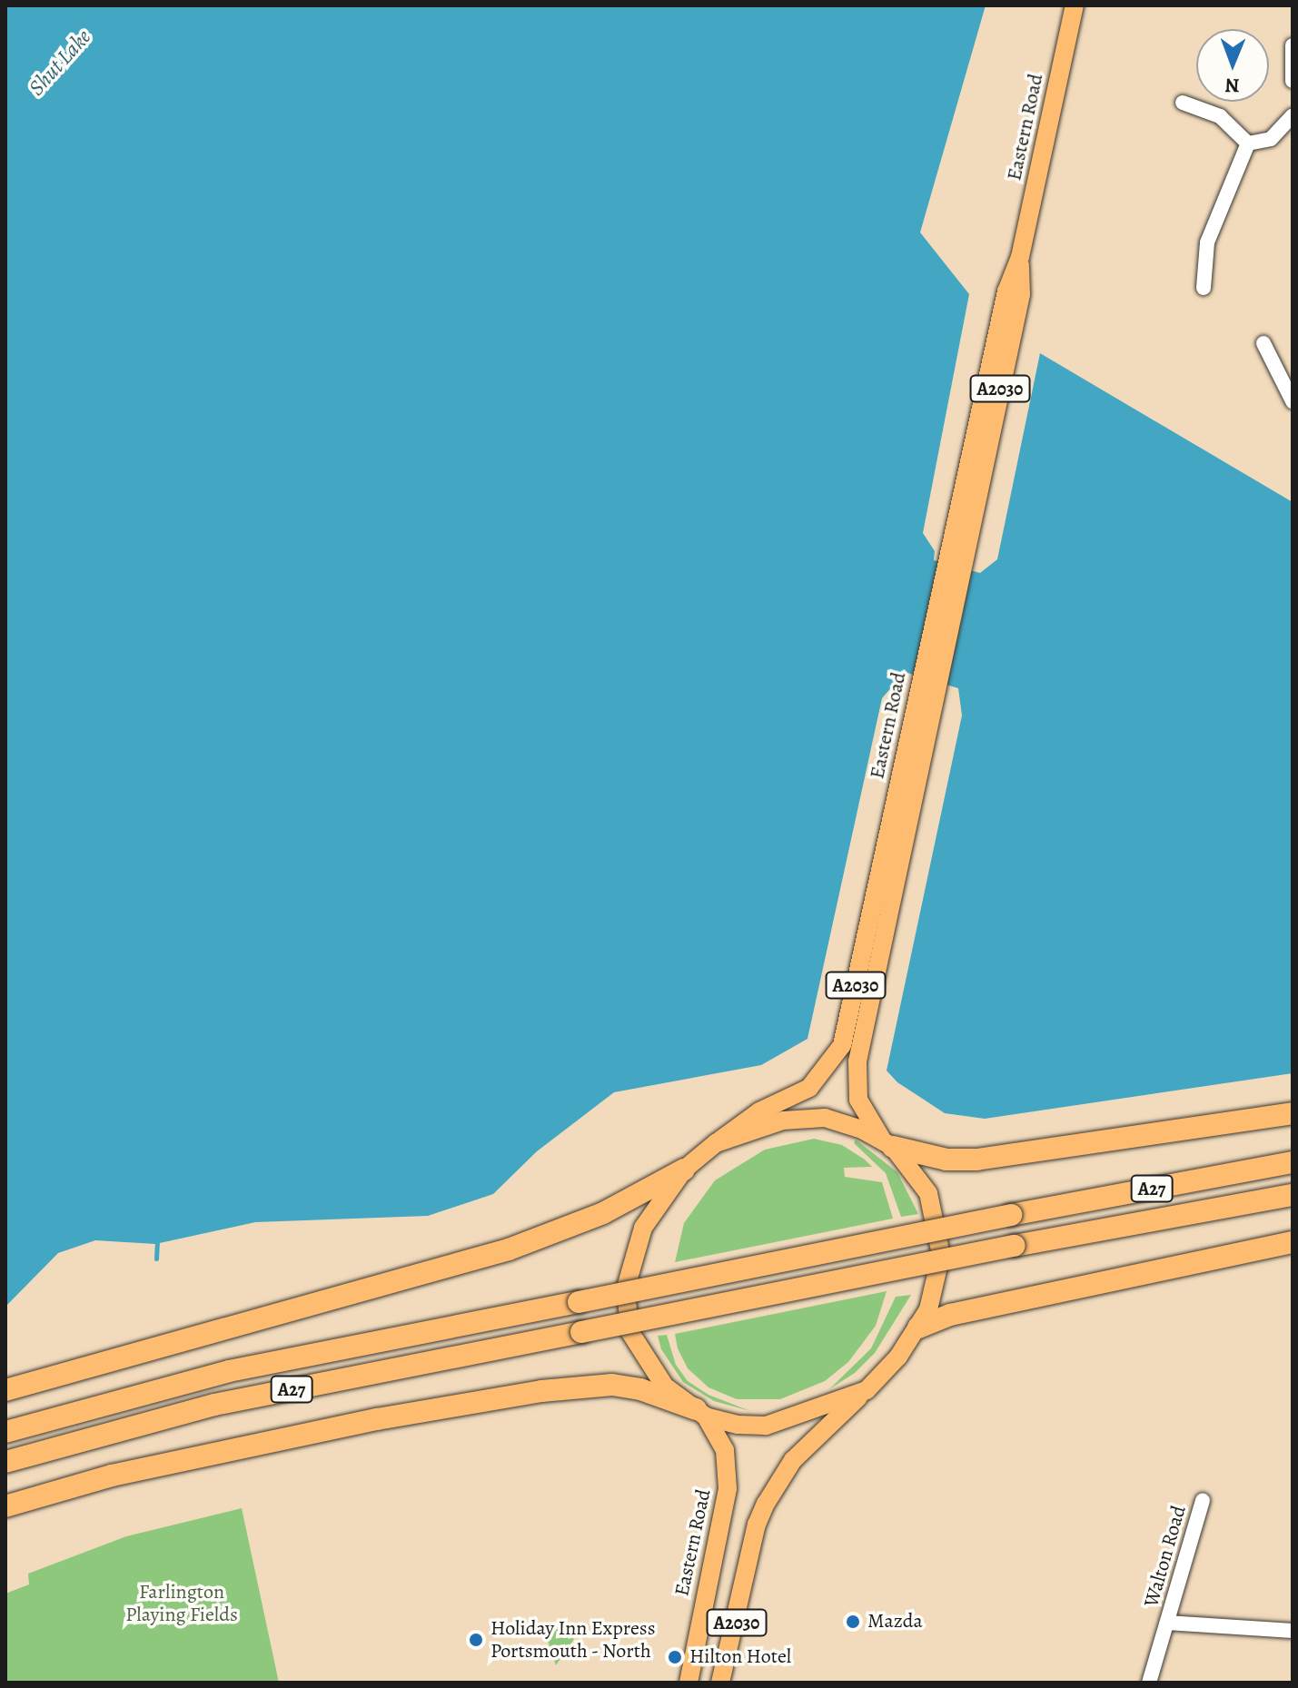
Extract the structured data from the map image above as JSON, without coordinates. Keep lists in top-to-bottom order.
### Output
{
  "streets": {
    "highway": ["A27"],
    "main road": ["Eastern Road", "A2030"],
    "street": ["Walton Road"]
  },
  "crossings": [
    ["Eastern Road", "A2030"]
  ],
  "water": ["Shut Lake"],
  "parks": ["Farlington Playing Fields"],
  "places": ["Mazda", "Holiday Inn Express Portsmouth - North", "Hilton Hotel"],
  "north": "bottom"
}
